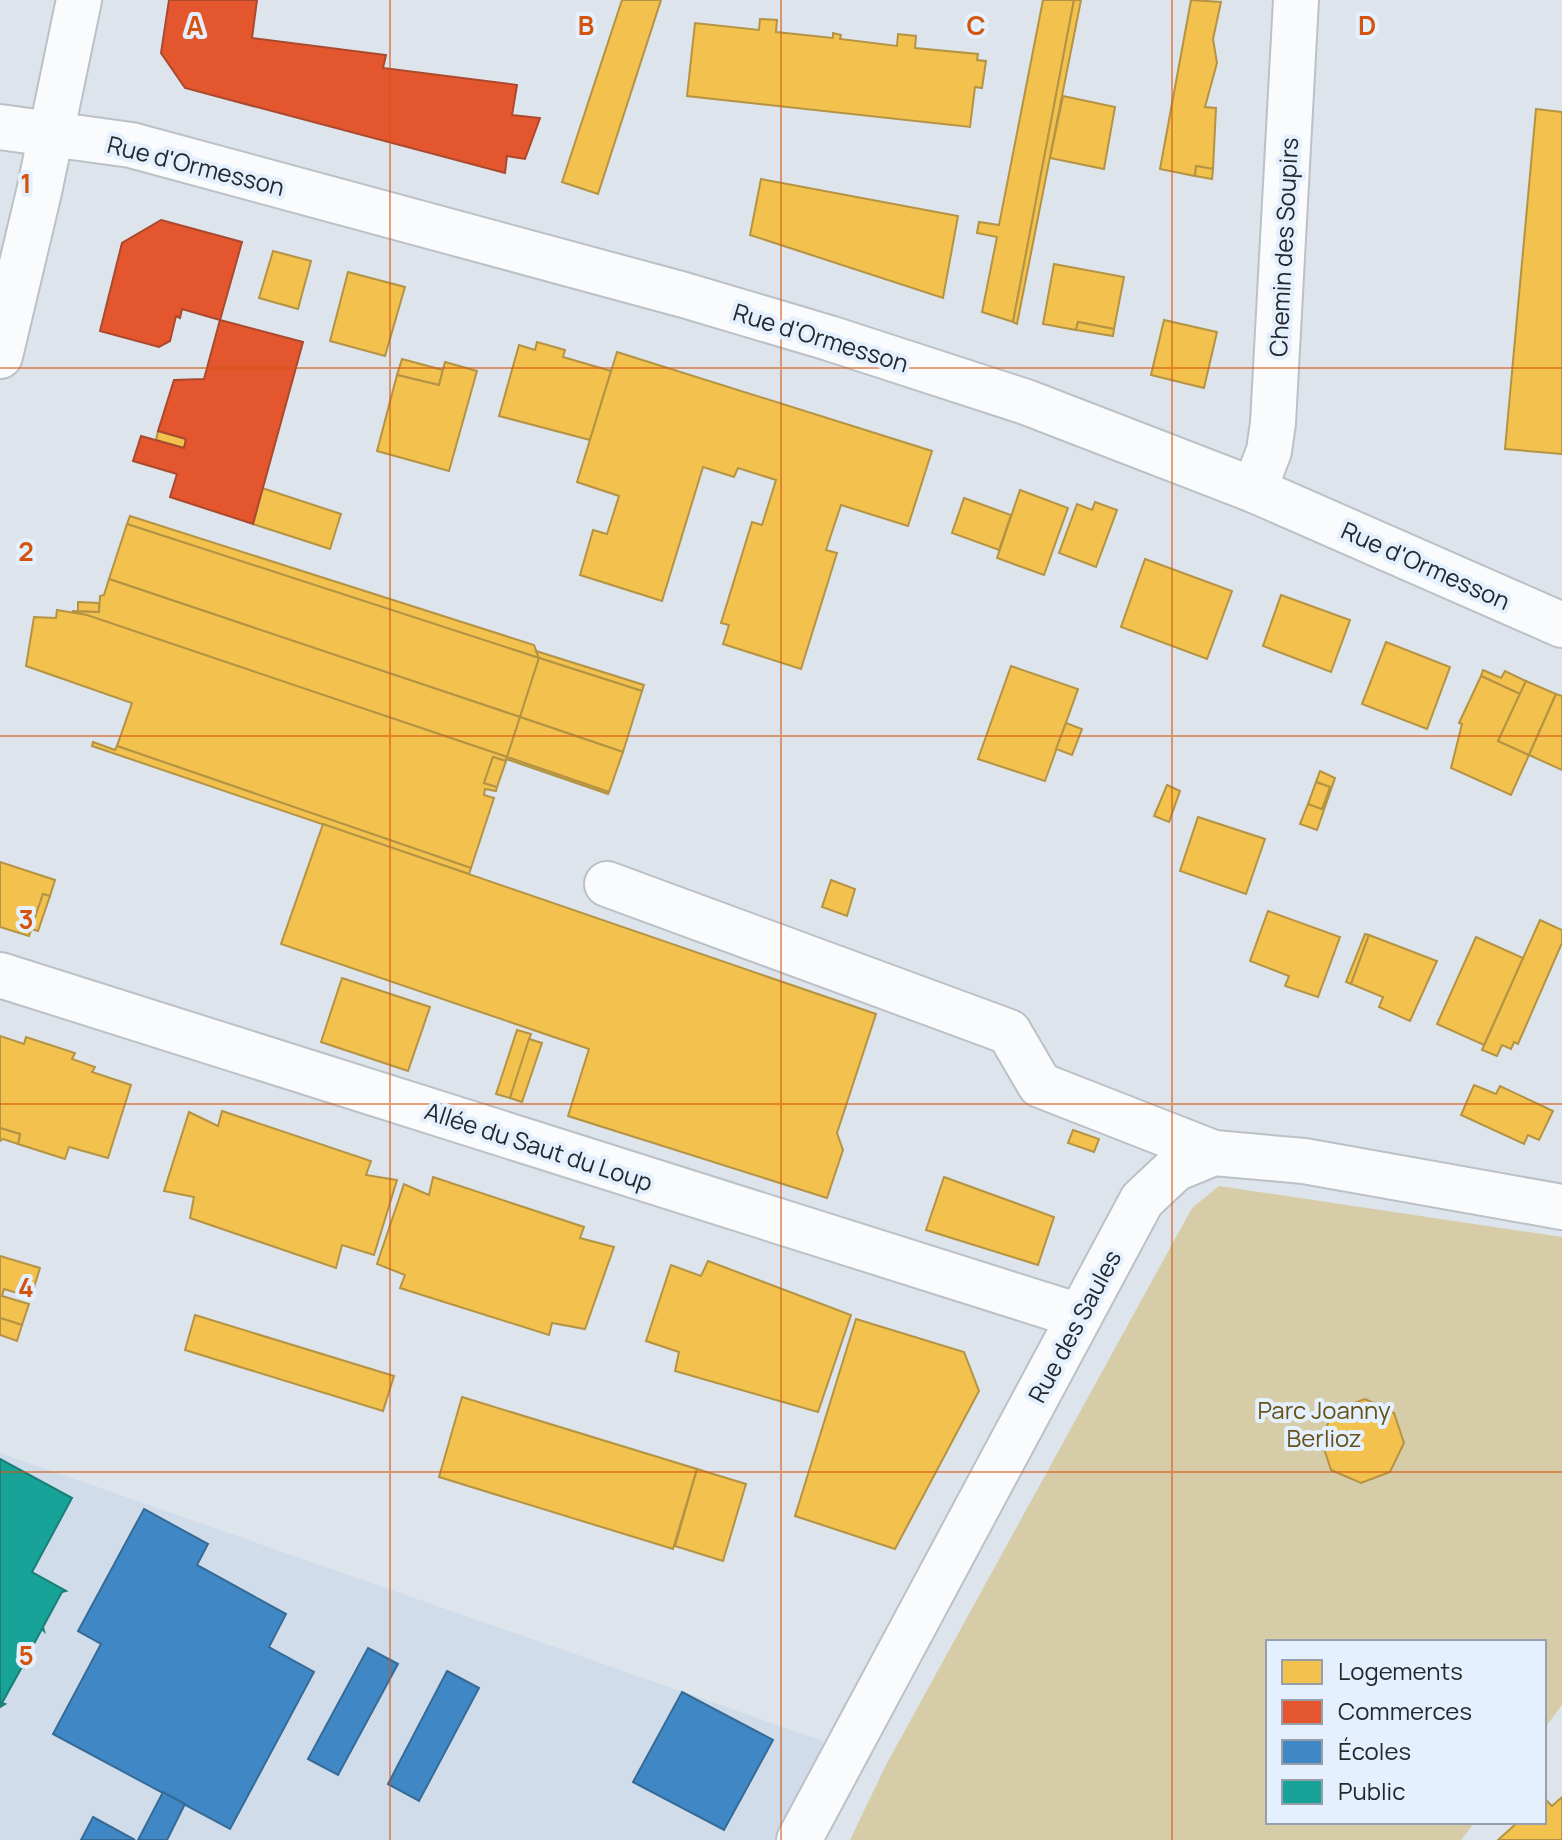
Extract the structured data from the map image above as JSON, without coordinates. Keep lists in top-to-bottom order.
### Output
{
  "streets": {
    "street": [
      "Rue d'Ormesson",
      "Chemin des Soupirs",
      "Allée du Saut du Loup",
      "Rue des Saules"
    ]
  },
  "crossings": [
    ["Rue d'Ormesson", "Chemin des Soupirs"],
    ["Allée du Saut du Loup", "Rue des Saules"]
  ],
  "parks": ["Parc Joanny Berlioz"],
  "legend": [
    "Logements",
    "Commerces",
    "Écoles",
    "Public"
  ],
  "grid": {
    "columns": [
      "A",
      "B",
      "C",
      "D"
    ],
    "rows": [
      "1",
      "2",
      "3",
      "4",
      "5"
    ]
  }
}
